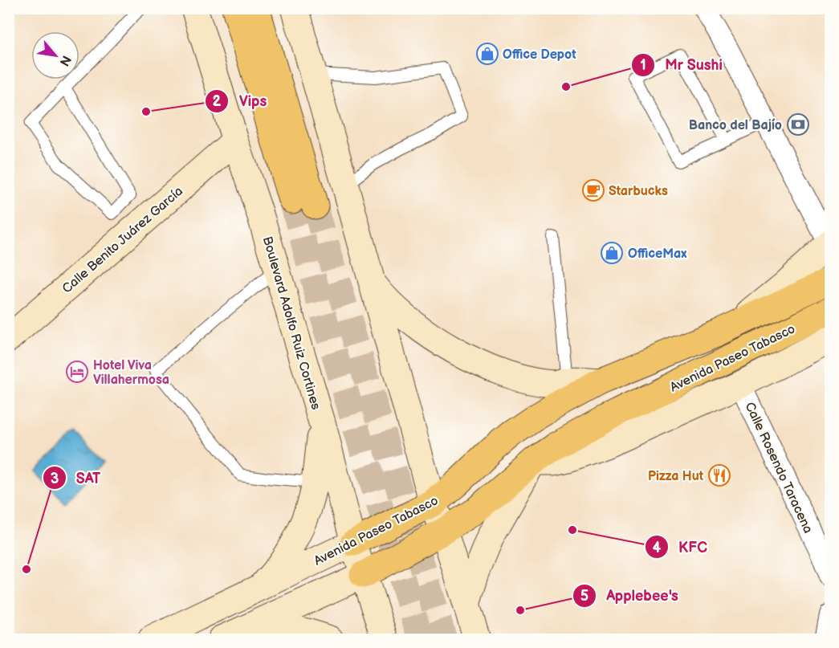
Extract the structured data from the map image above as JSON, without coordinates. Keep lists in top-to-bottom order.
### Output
{
  "streets": {
    "main road": ["Calle Benito Juárez García", "Boulevard Adolfo Ruiz Cortines", "Avenida Paseo Tabasco"],
    "street": ["Calle Rosendo Taracena"]
  },
  "crossings": [
    ["Calle Benito Juárez García", "Boulevard Adolfo Ruiz Cortines"],
    ["Boulevard Adolfo Ruiz Cortines", "Avenida Paseo Tabasco"],
    ["Avenida Paseo Tabasco", "Calle Rosendo Taracena"]
  ],
  "places": {
    "shop": ["Office Depot", "OfficeMax"],
    "other": [
      "Mr Sushi",
      "Vips",
      "KFC",
      "SAT",
      "Applebee's"
    ],
    "bank": ["Banco del Bajío"],
    "cafe": ["Starbucks"],
    "hotel": ["Hotel Viva Villahermosa"],
    "restaurant": ["Pizza Hut"]
  },
  "north": "bottom right"
}
